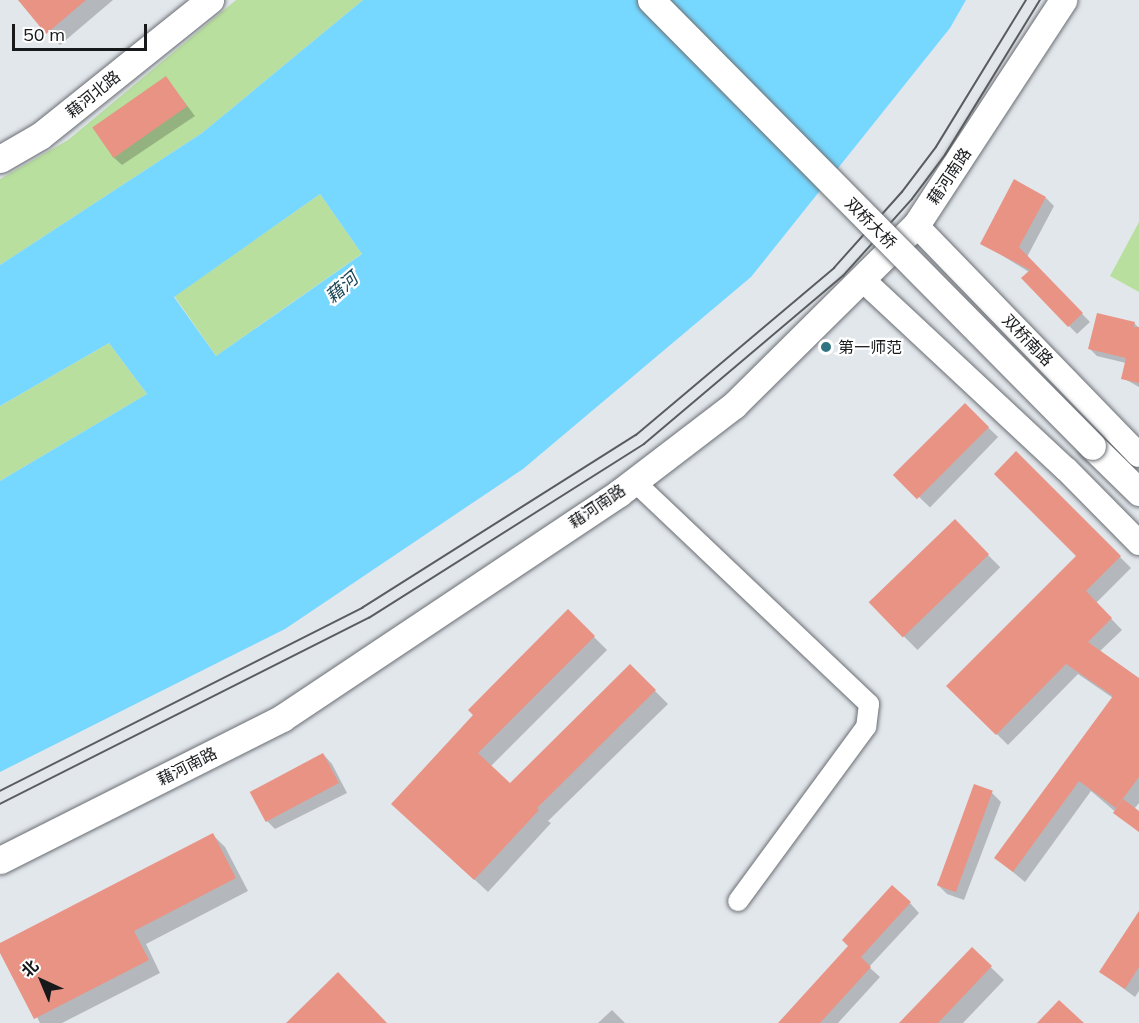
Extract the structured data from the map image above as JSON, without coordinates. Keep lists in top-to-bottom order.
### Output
{
  "streets": {
    "main road": ["藉河北路", "藉河南路", "双桥大桥"],
    "street": ["双桥南路"]
  },
  "crossings": [
    ["藉河南路", "双桥南路"]
  ],
  "water": ["藉河"],
  "places": ["第一师范"],
  "scale_bar": "50 m",
  "north": "top left"
}
